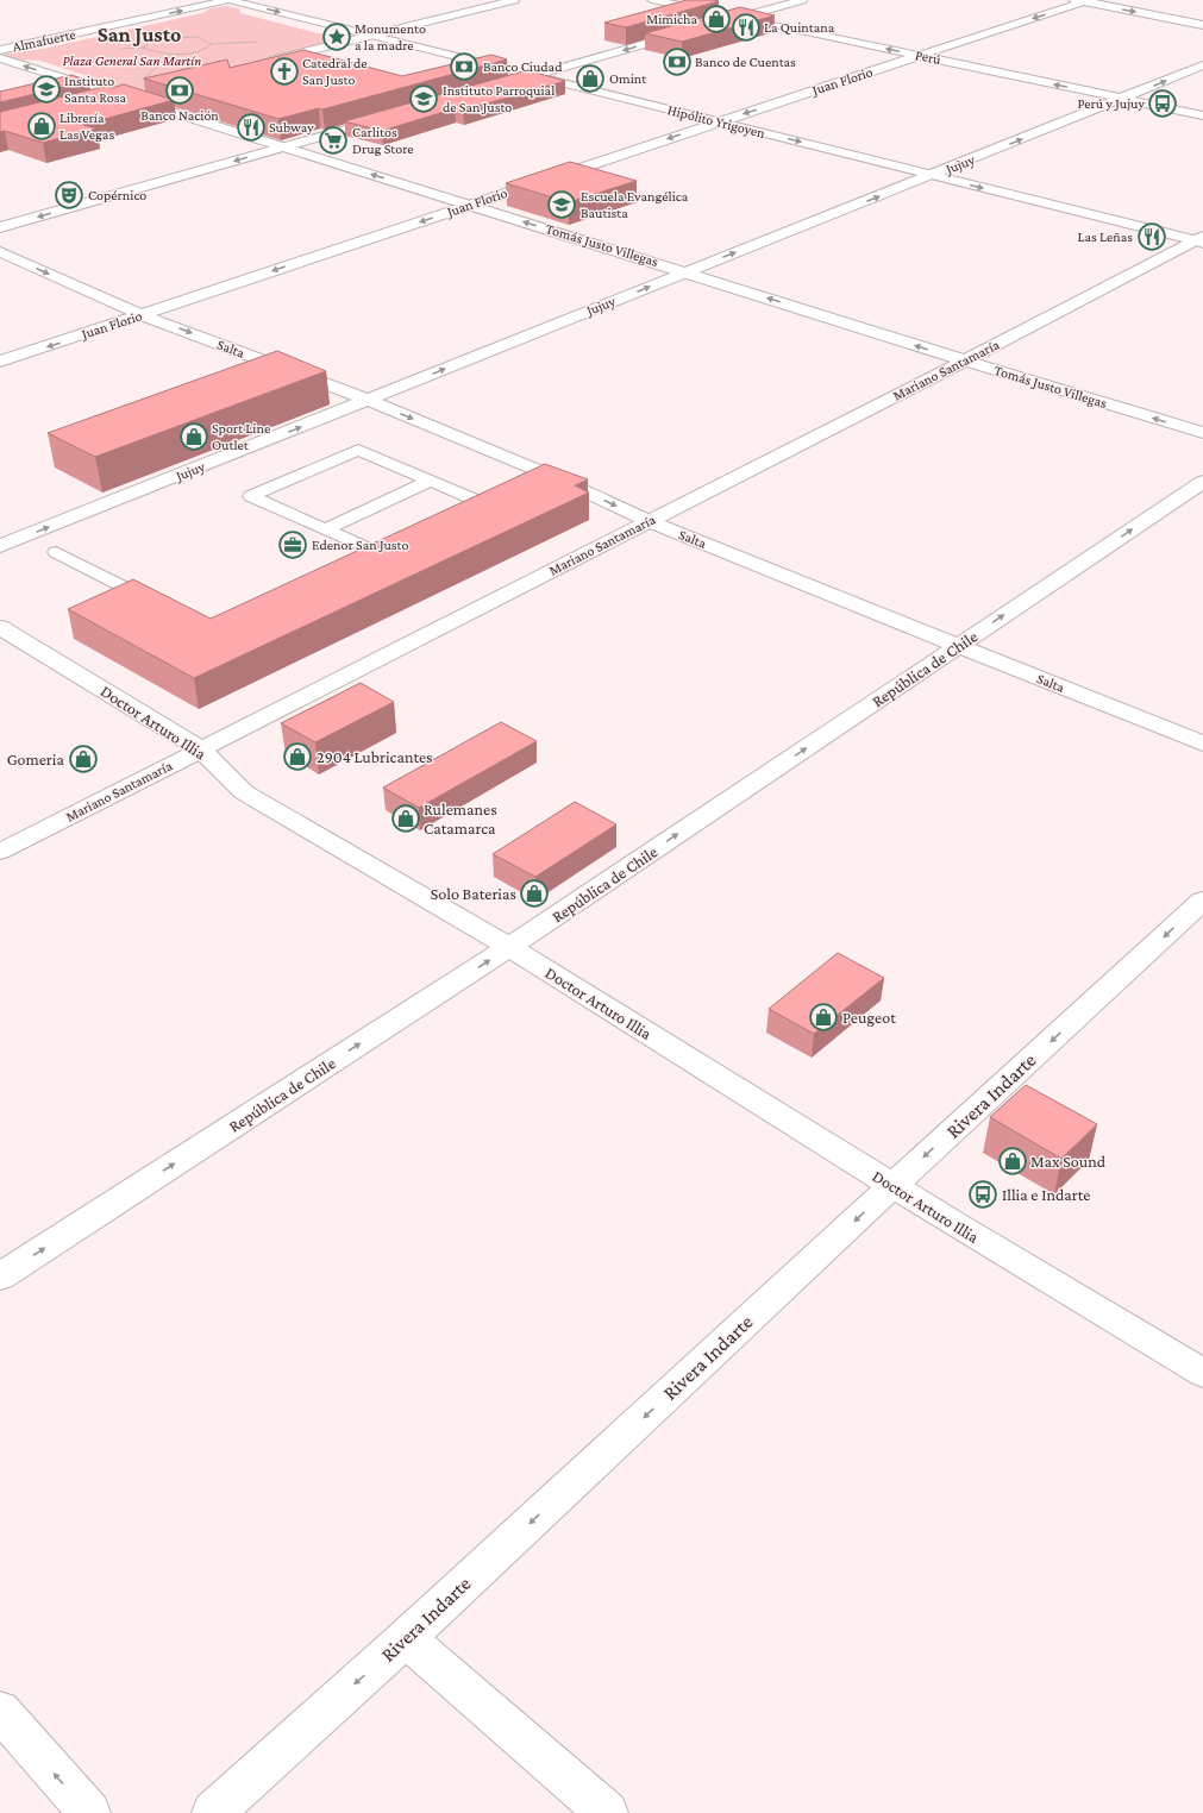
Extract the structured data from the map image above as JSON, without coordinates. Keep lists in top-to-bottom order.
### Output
{
  "streets": {
    "street": [
      "Almafuerte",
      "Perú",
      "Juan Florio",
      "Hipólito Yrigoyen",
      "Jujuy",
      "Tomás Justo Villegas",
      "Salta",
      "Mariano Santamaría",
      "República de Chile",
      "Doctor Arturo Illia",
      "Rivera Indarte"
    ]
  },
  "crossings": [
    ["Almafuerte", "Hipólito Yrigoyen"],
    ["Perú", "Juan Florio"],
    ["Perú", "Jujuy"],
    ["Juan Florio", "Hipólito Yrigoyen"],
    ["Juan Florio", "Tomás Justo Villegas"],
    ["Juan Florio", "Salta"],
    ["Hipólito Yrigoyen", "Jujuy"],
    ["Hipólito Yrigoyen", "Mariano Santamaría"],
    ["Jujuy", "Tomás Justo Villegas"],
    ["Jujuy", "Salta"],
    ["Tomás Justo Villegas", "Mariano Santamaría"],
    ["Salta", "Mariano Santamaría"],
    ["Salta", "República de Chile"],
    ["Mariano Santamaría", "Doctor Arturo Illia"],
    ["República de Chile", "Doctor Arturo Illia"],
    ["Doctor Arturo Illia", "Rivera Indarte"]
  ],
  "one_way": [
    "Perú",
    "Hipólito Yrigoyen",
    "Jujuy",
    "Tomás Justo Villegas",
    "Salta",
    "República de Chile",
    "Rivera Indarte"
  ],
  "districts": ["San Justo"],
  "parks": ["Plaza General San Martín"],
  "places": {
    "shop": [
      "Mimicha",
      "Omint",
      "Librería Las Vegas",
      "Sport Line Outlet",
      "2904 Lubricantes",
      "Gomeria",
      "Rulemanes Catamarca",
      "Solo Baterias",
      "Peugeot",
      "Max Sound"
    ],
    "restaurant": ["La Quintana", "Subway", "Las Leñas"],
    "place": ["Monumento a la madre"],
    "bank": ["Banco de Cuentas", "Banco Ciudad", "Banco Nación"],
    "church": ["Catedral de San Justo"],
    "school or university": ["Instituto Santa Rosa", "Instituto Parroquial de San Justo", "Escuela Evangélica Bautista"],
    "bus stop": ["Perú y Jujuy", "Illia e Indarte"],
    "supermarket": ["Carlitos Drug Store"],
    "theatre": ["Copérnico"],
    "office": ["Edenor San Justo"]
  }
}
